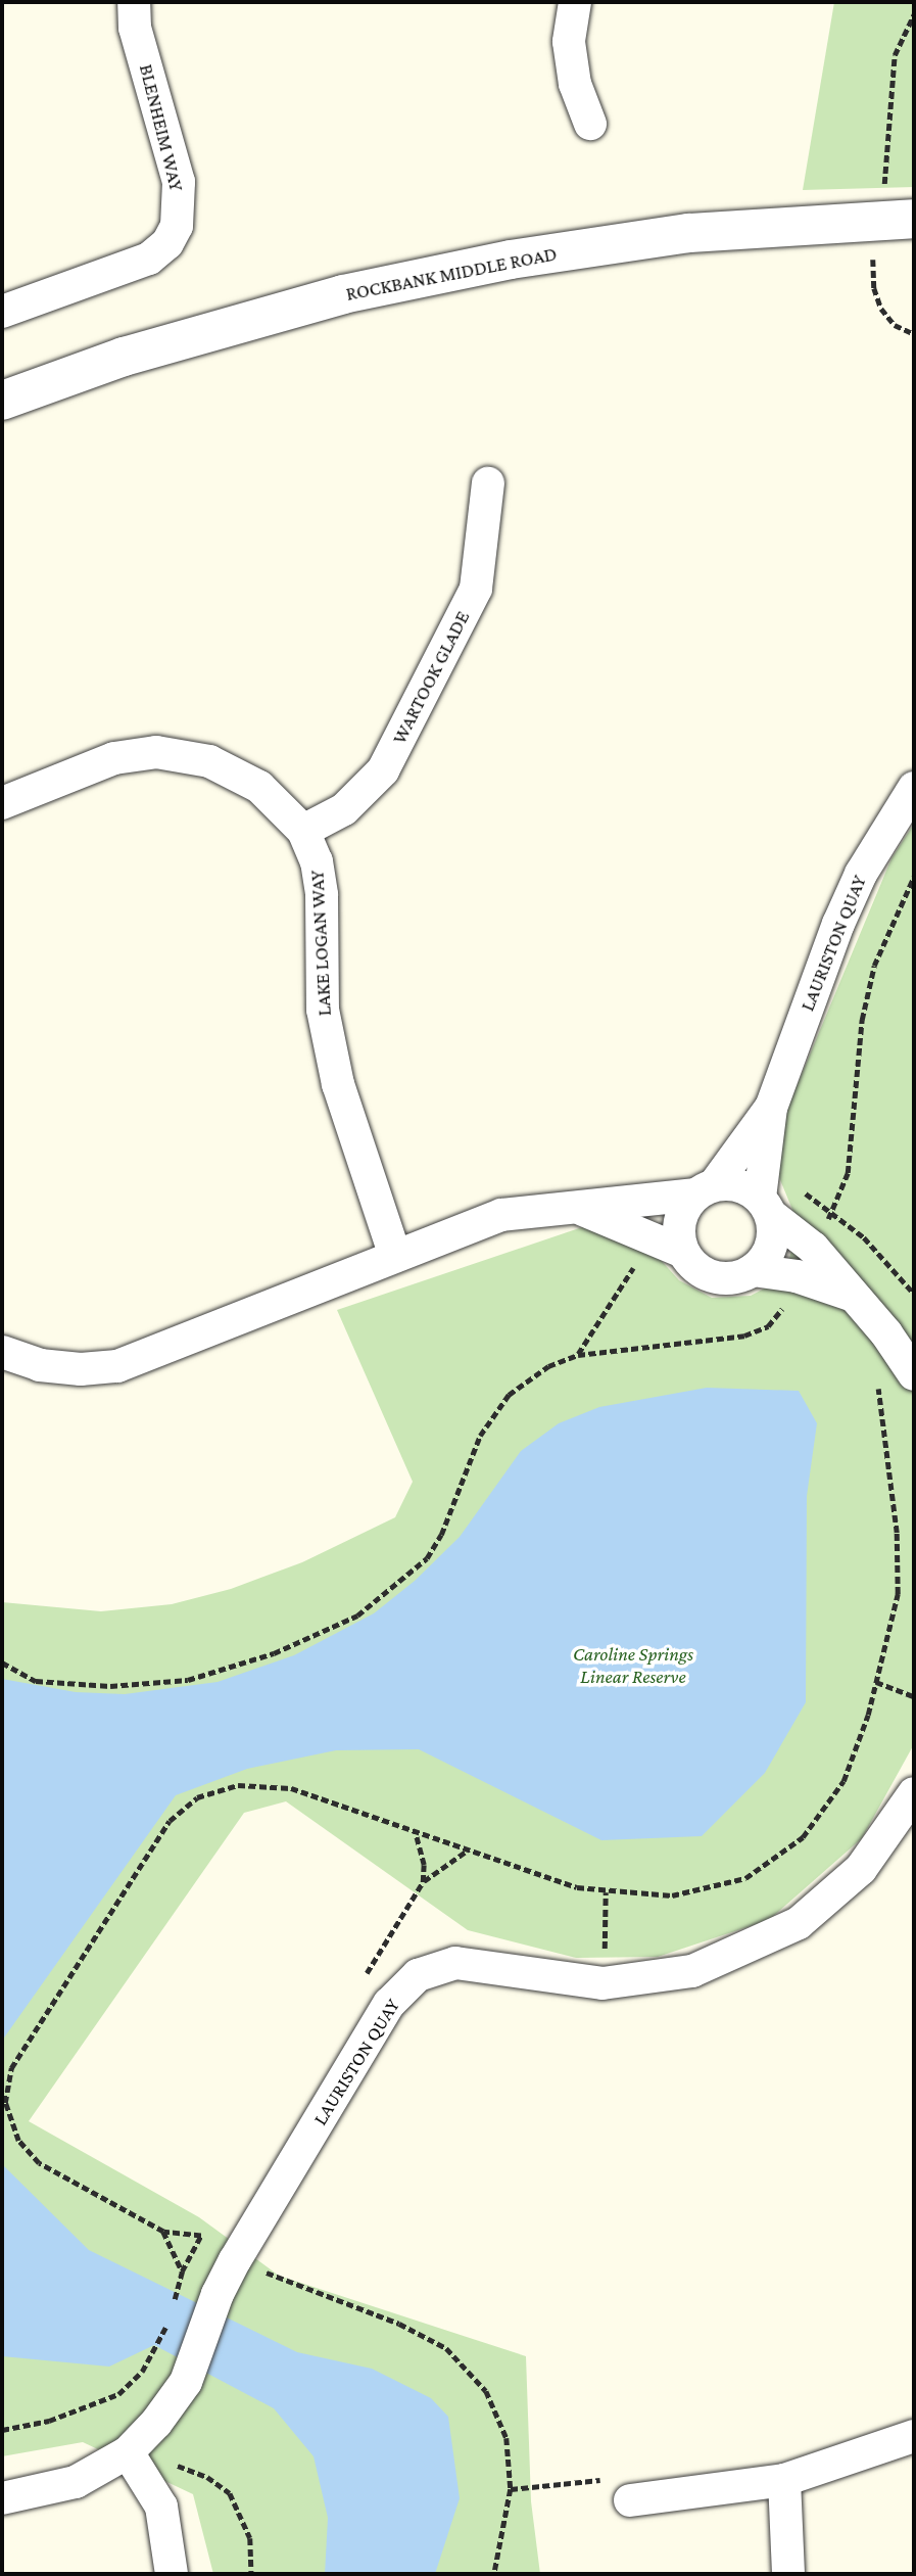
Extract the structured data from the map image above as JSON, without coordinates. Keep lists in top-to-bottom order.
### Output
{
  "streets": {
    "street": [
      "BLENHEIM WAY",
      "ROCKBANK MIDDLE ROAD",
      "WARTOOK GLADE",
      "LAKE LOGAN WAY",
      "LAURISTON QUAY"
    ]
  },
  "crossings": [
    ["WARTOOK GLADE", "LAKE LOGAN WAY"]
  ],
  "parks": ["Caroline Springs Linear Reserve"]
}
